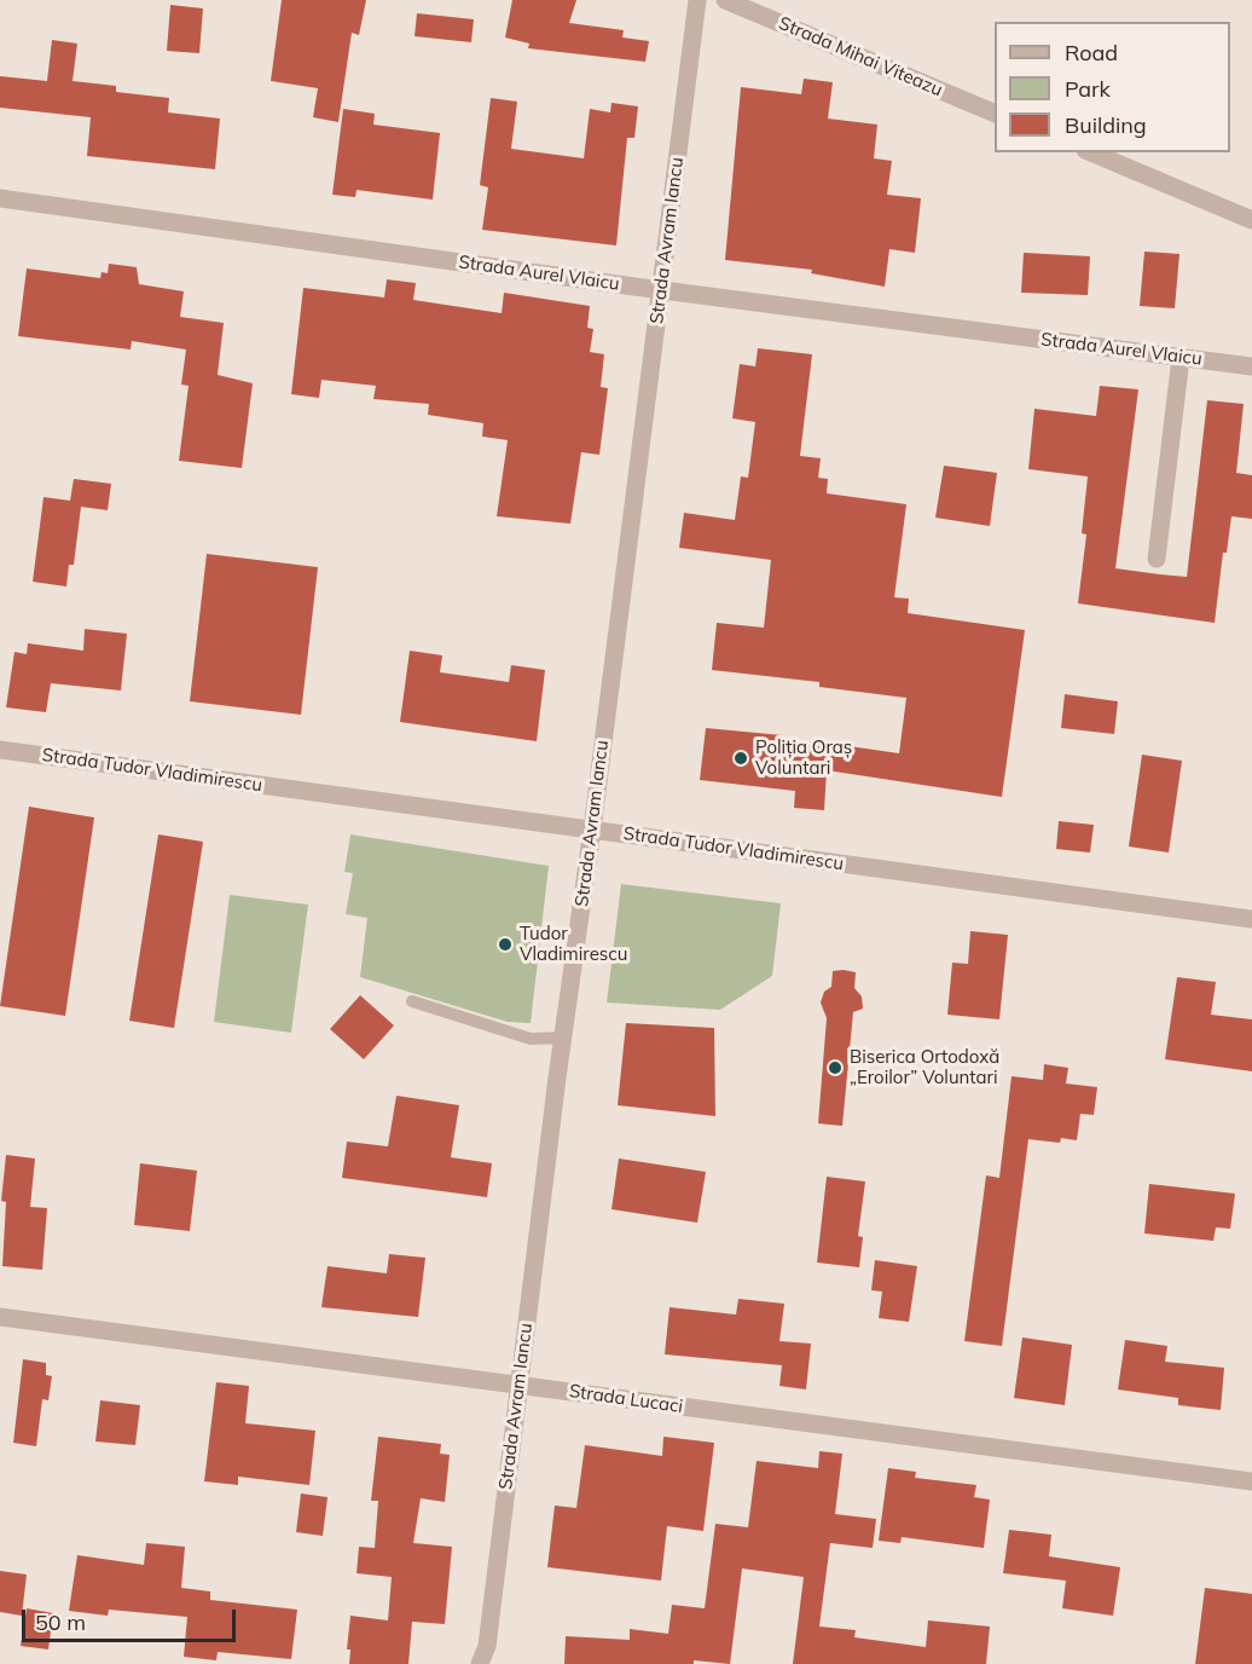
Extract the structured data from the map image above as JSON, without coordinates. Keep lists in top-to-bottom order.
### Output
{
  "streets": {
    "street": [
      "Strada Mihai Viteazu",
      "Strada Avram Iancu",
      "Strada Aurel Vlaicu",
      "Strada Tudor Vladimirescu",
      "Strada Lucaci"
    ]
  },
  "crossings": [
    ["Strada Avram Iancu", "Strada Aurel Vlaicu"],
    ["Strada Avram Iancu", "Strada Tudor Vladimirescu"],
    ["Strada Avram Iancu", "Strada Lucaci"]
  ],
  "places": ["Poliția Oraș Voluntari", "Tudor Vladimirescu", "Biserica Ortodoxă „Eroilor” Voluntari"],
  "legend": ["Road", "Park", "Building"],
  "scale_bar": "50 m"
}
